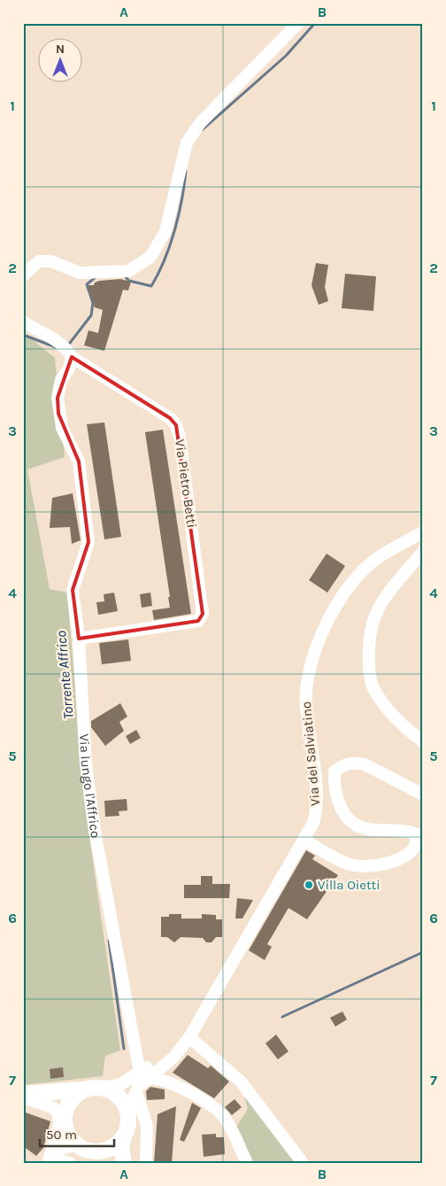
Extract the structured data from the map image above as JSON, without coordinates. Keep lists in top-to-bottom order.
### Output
{
  "streets": {
    "street": ["Via Pietro Betti", "Via del Salviatino", "Via lungo l'Affrico"]
  },
  "crossings": [
    ["Via Pietro Betti", "Via lungo l'Affrico"],
    ["Via del Salviatino", "Via lungo l'Affrico"]
  ],
  "water": ["Torrente Affrico"],
  "places": ["Villa Oietti"],
  "scale_bar": "50 m",
  "north": "top",
  "grid": {
    "columns": ["A", "B"],
    "rows": [
      "1",
      "2",
      "3",
      "4",
      "5",
      "6",
      "7"
    ]
  }
}
